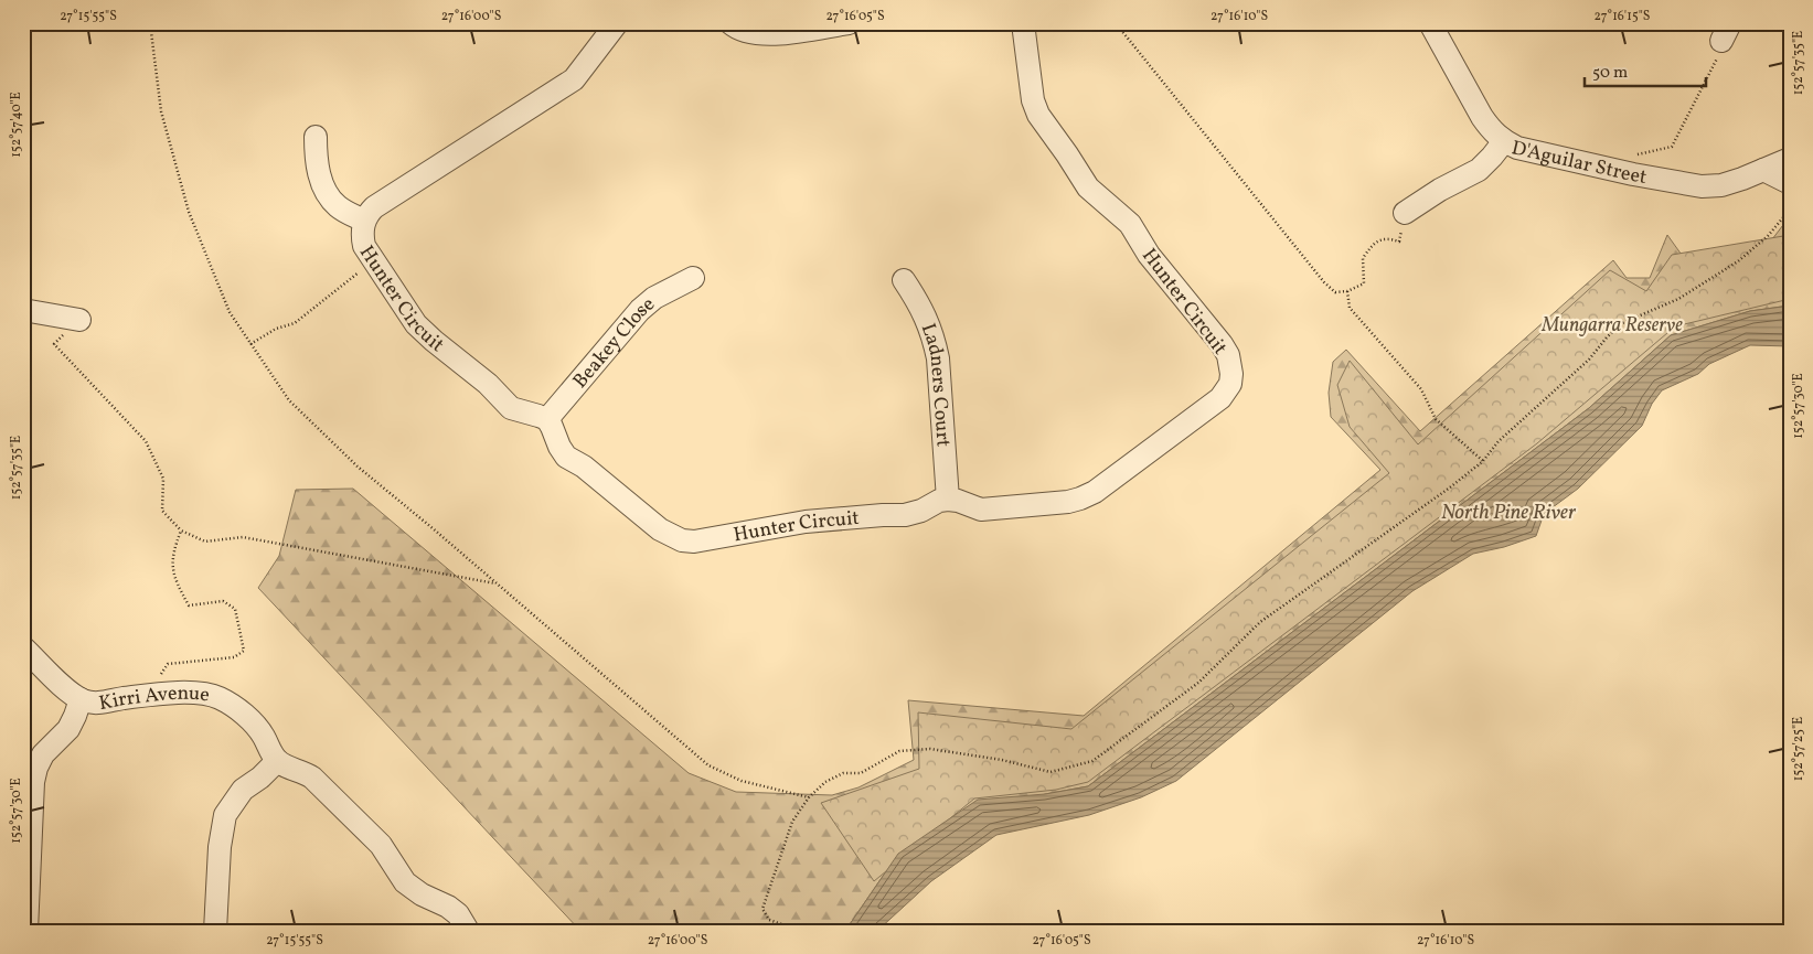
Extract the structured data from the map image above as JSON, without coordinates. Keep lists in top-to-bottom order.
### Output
{
  "streets": {
    "street": [
      "D'Aguilar Street",
      "Hunter Circuit",
      "Beakey Close",
      "Ladners Court",
      "Kirri Avenue"
    ]
  },
  "crossings": [
    ["Hunter Circuit", "Beakey Close"],
    ["Hunter Circuit", "Ladners Court"]
  ],
  "water": ["North Pine River"],
  "parks": ["Mungarra Reserve"],
  "scale_bar": "50 m",
  "coordinates": [
    "27°15'55\"S",
    "27°16'00\"S",
    "27°16'05\"S",
    "27°16'10\"S",
    "27°16'15\"S",
    "152°57'35\"E",
    "152°57'40\"E",
    "152°57'30\"E",
    "152°57'25\"E"
  ]
}
